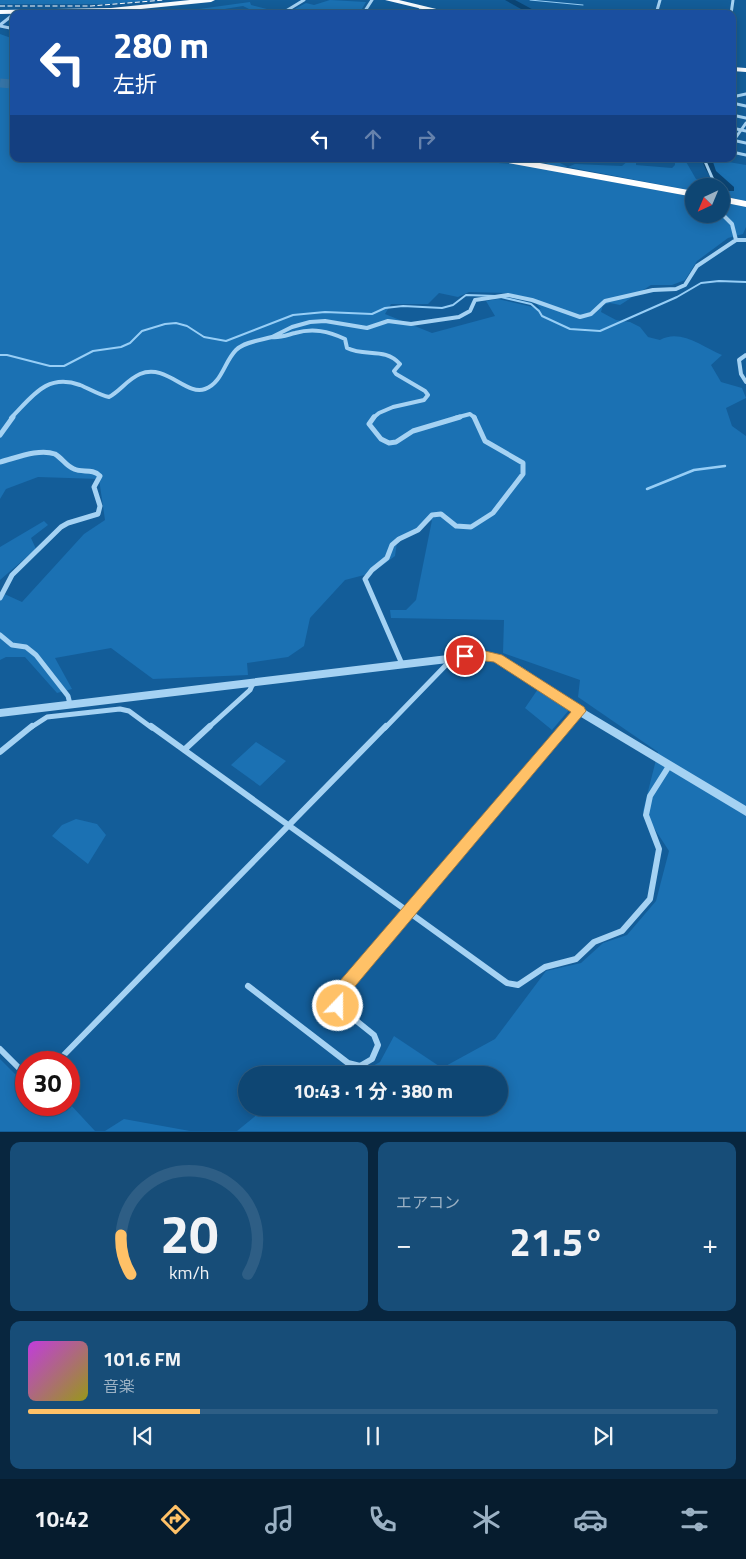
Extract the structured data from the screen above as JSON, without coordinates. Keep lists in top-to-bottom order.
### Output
{
  "north": "bottom left",
  "page": {
    "turn": ["280 m", "左折"],
    "limit": "30",
    "trip": "10:43 · 1 分 · 380 m",
    "tile": "エアコン",
    "heat": ["−", "21.5°", "+"],
    "song": ["101.6 FM", "音楽"],
    "tabs": "10:42",
    "gauge": ["20", "km/h"]
  }
}
